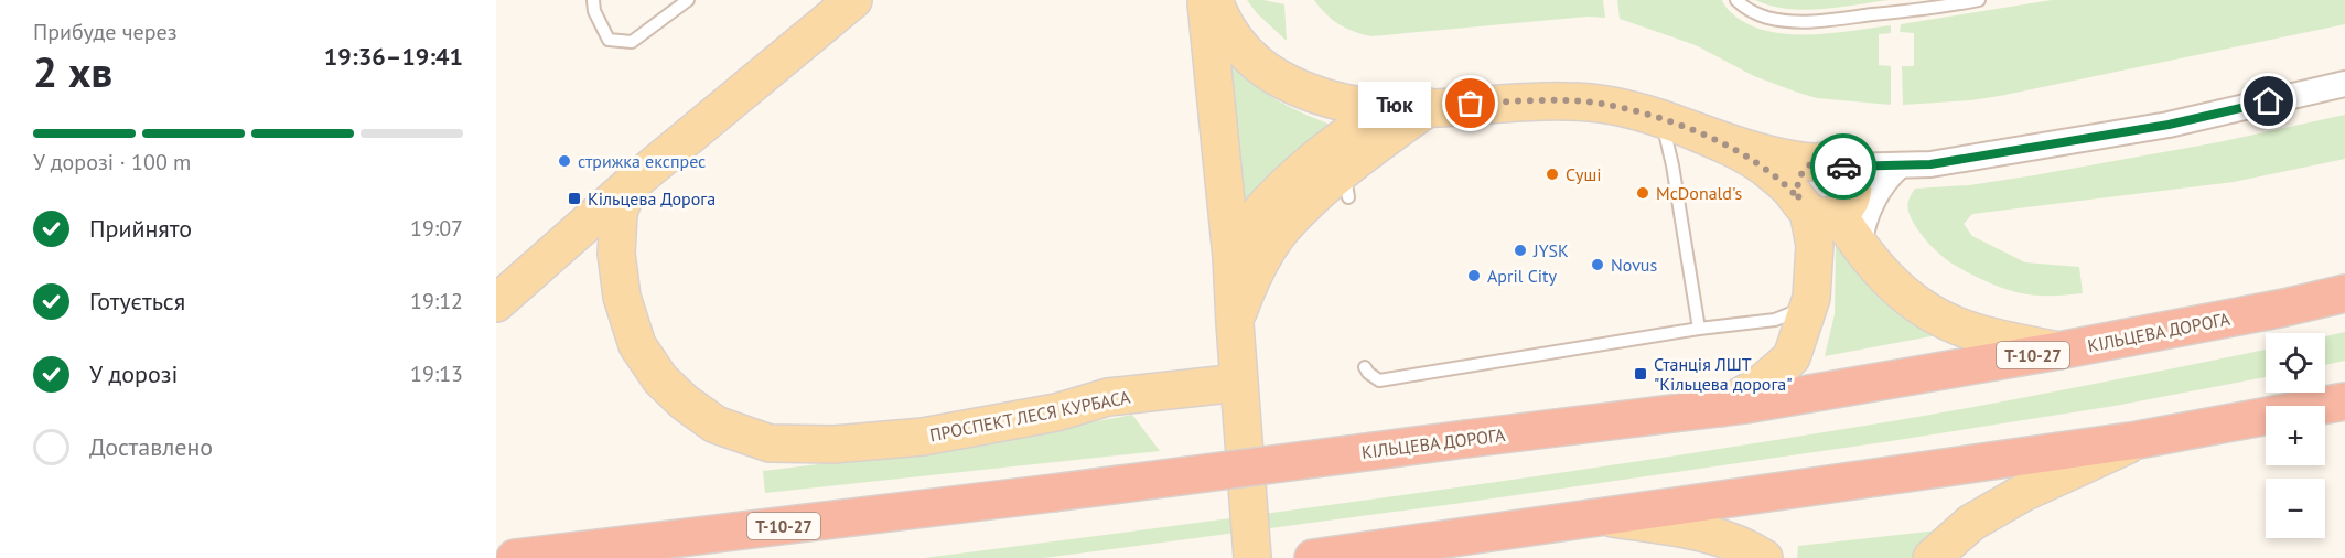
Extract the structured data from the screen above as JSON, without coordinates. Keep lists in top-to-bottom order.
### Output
{
  "streets": {
    "highway": ["КІЛЬЦЕВА ДОРОГА", "Т-10-27"],
    "main road": ["ПРОСПЕКТ ЛЕСЯ КУРБАСА"]
  },
  "places": {
    "other": [
      "Тюк",
      "стрижка експрес",
      "Суші",
      "McDonald's",
      "JYSK",
      "Novus",
      "April City"
    ],
    "transit": ["Кільцева Дорога", "Станція ЛШТ \"Кільцева дорога\""]
  },
  "page": {
    "heading": ["2 хв", "Прибуде через", "19:36–19:41"],
    "bubble": "Тюк",
    "bar": "У дорозі · 100 m",
    "list": [
      ["Прийнято", "19:07"],
      ["Готується", "19:12"],
      ["У дорозі", "19:13"],
      "Доставлено"
    ],
    "map_buttons": ["+", "−"]
  }
}
